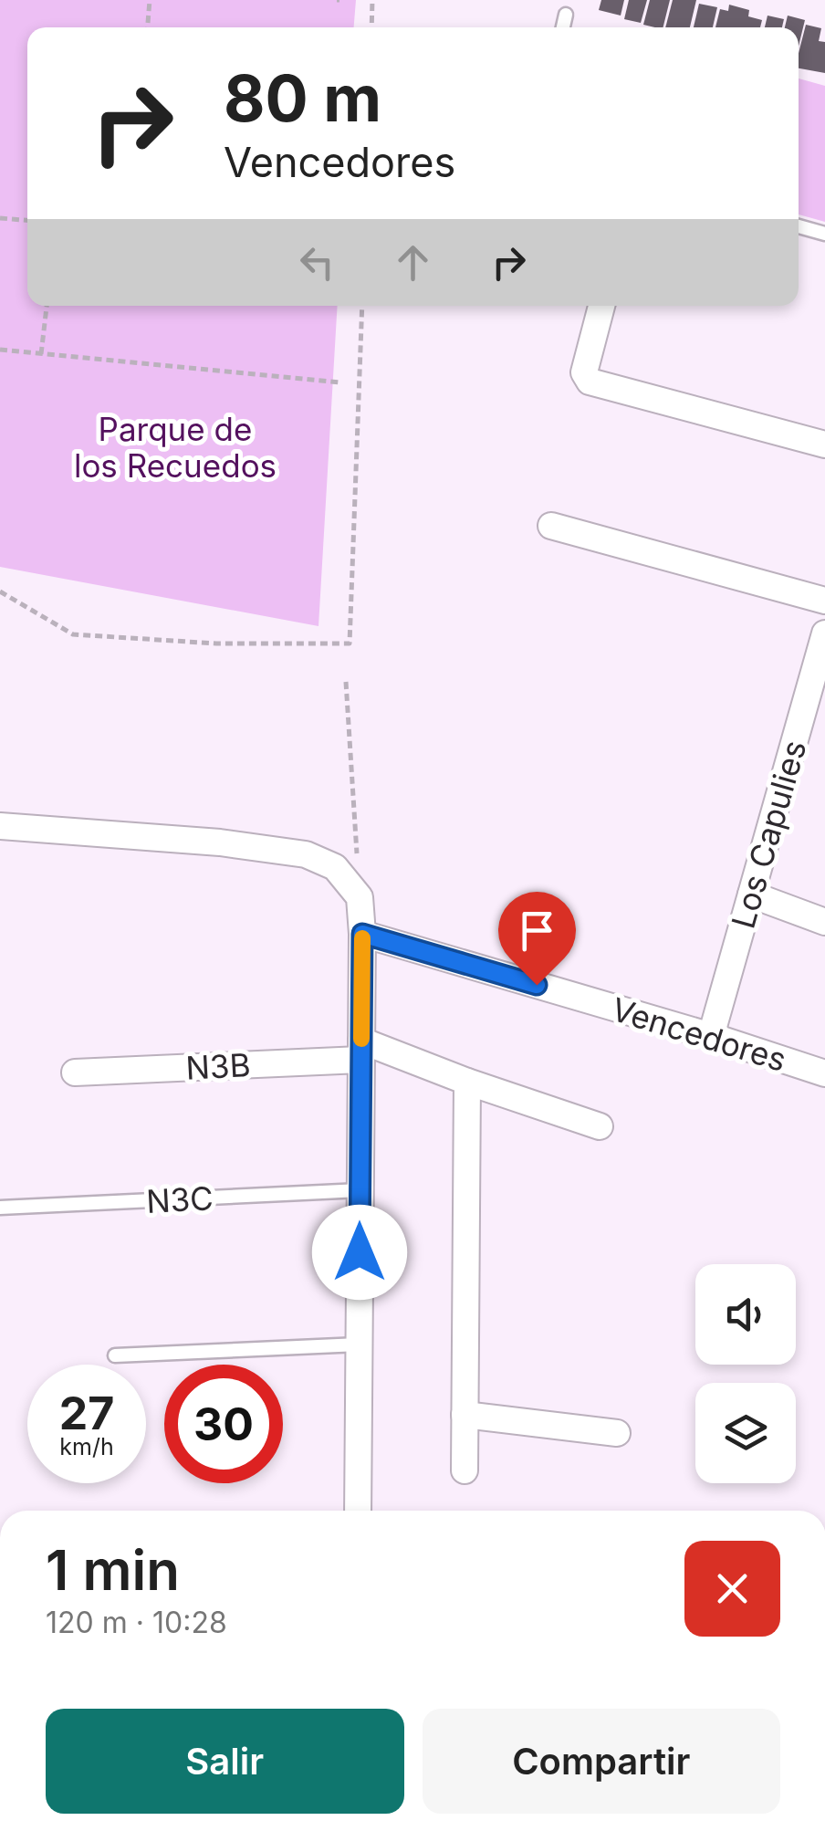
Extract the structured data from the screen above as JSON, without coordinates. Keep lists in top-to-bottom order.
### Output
{
  "streets": {
    "street": ["Los Capulies", "Vencedores", "N3B"],
    "lane": ["N3C"]
  },
  "crossings": [
    ["Los Capulies", "Vencedores"]
  ],
  "parks": ["Parque de los Recuedos"],
  "page": {
    "turn": ["80 m", "Vencedores"],
    "speed": "27 km/h",
    "limit": "30",
    "heading": ["1 min", "120 m · 10:28"],
    "buttons": ["Salir", "Compartir"]
  }
}
